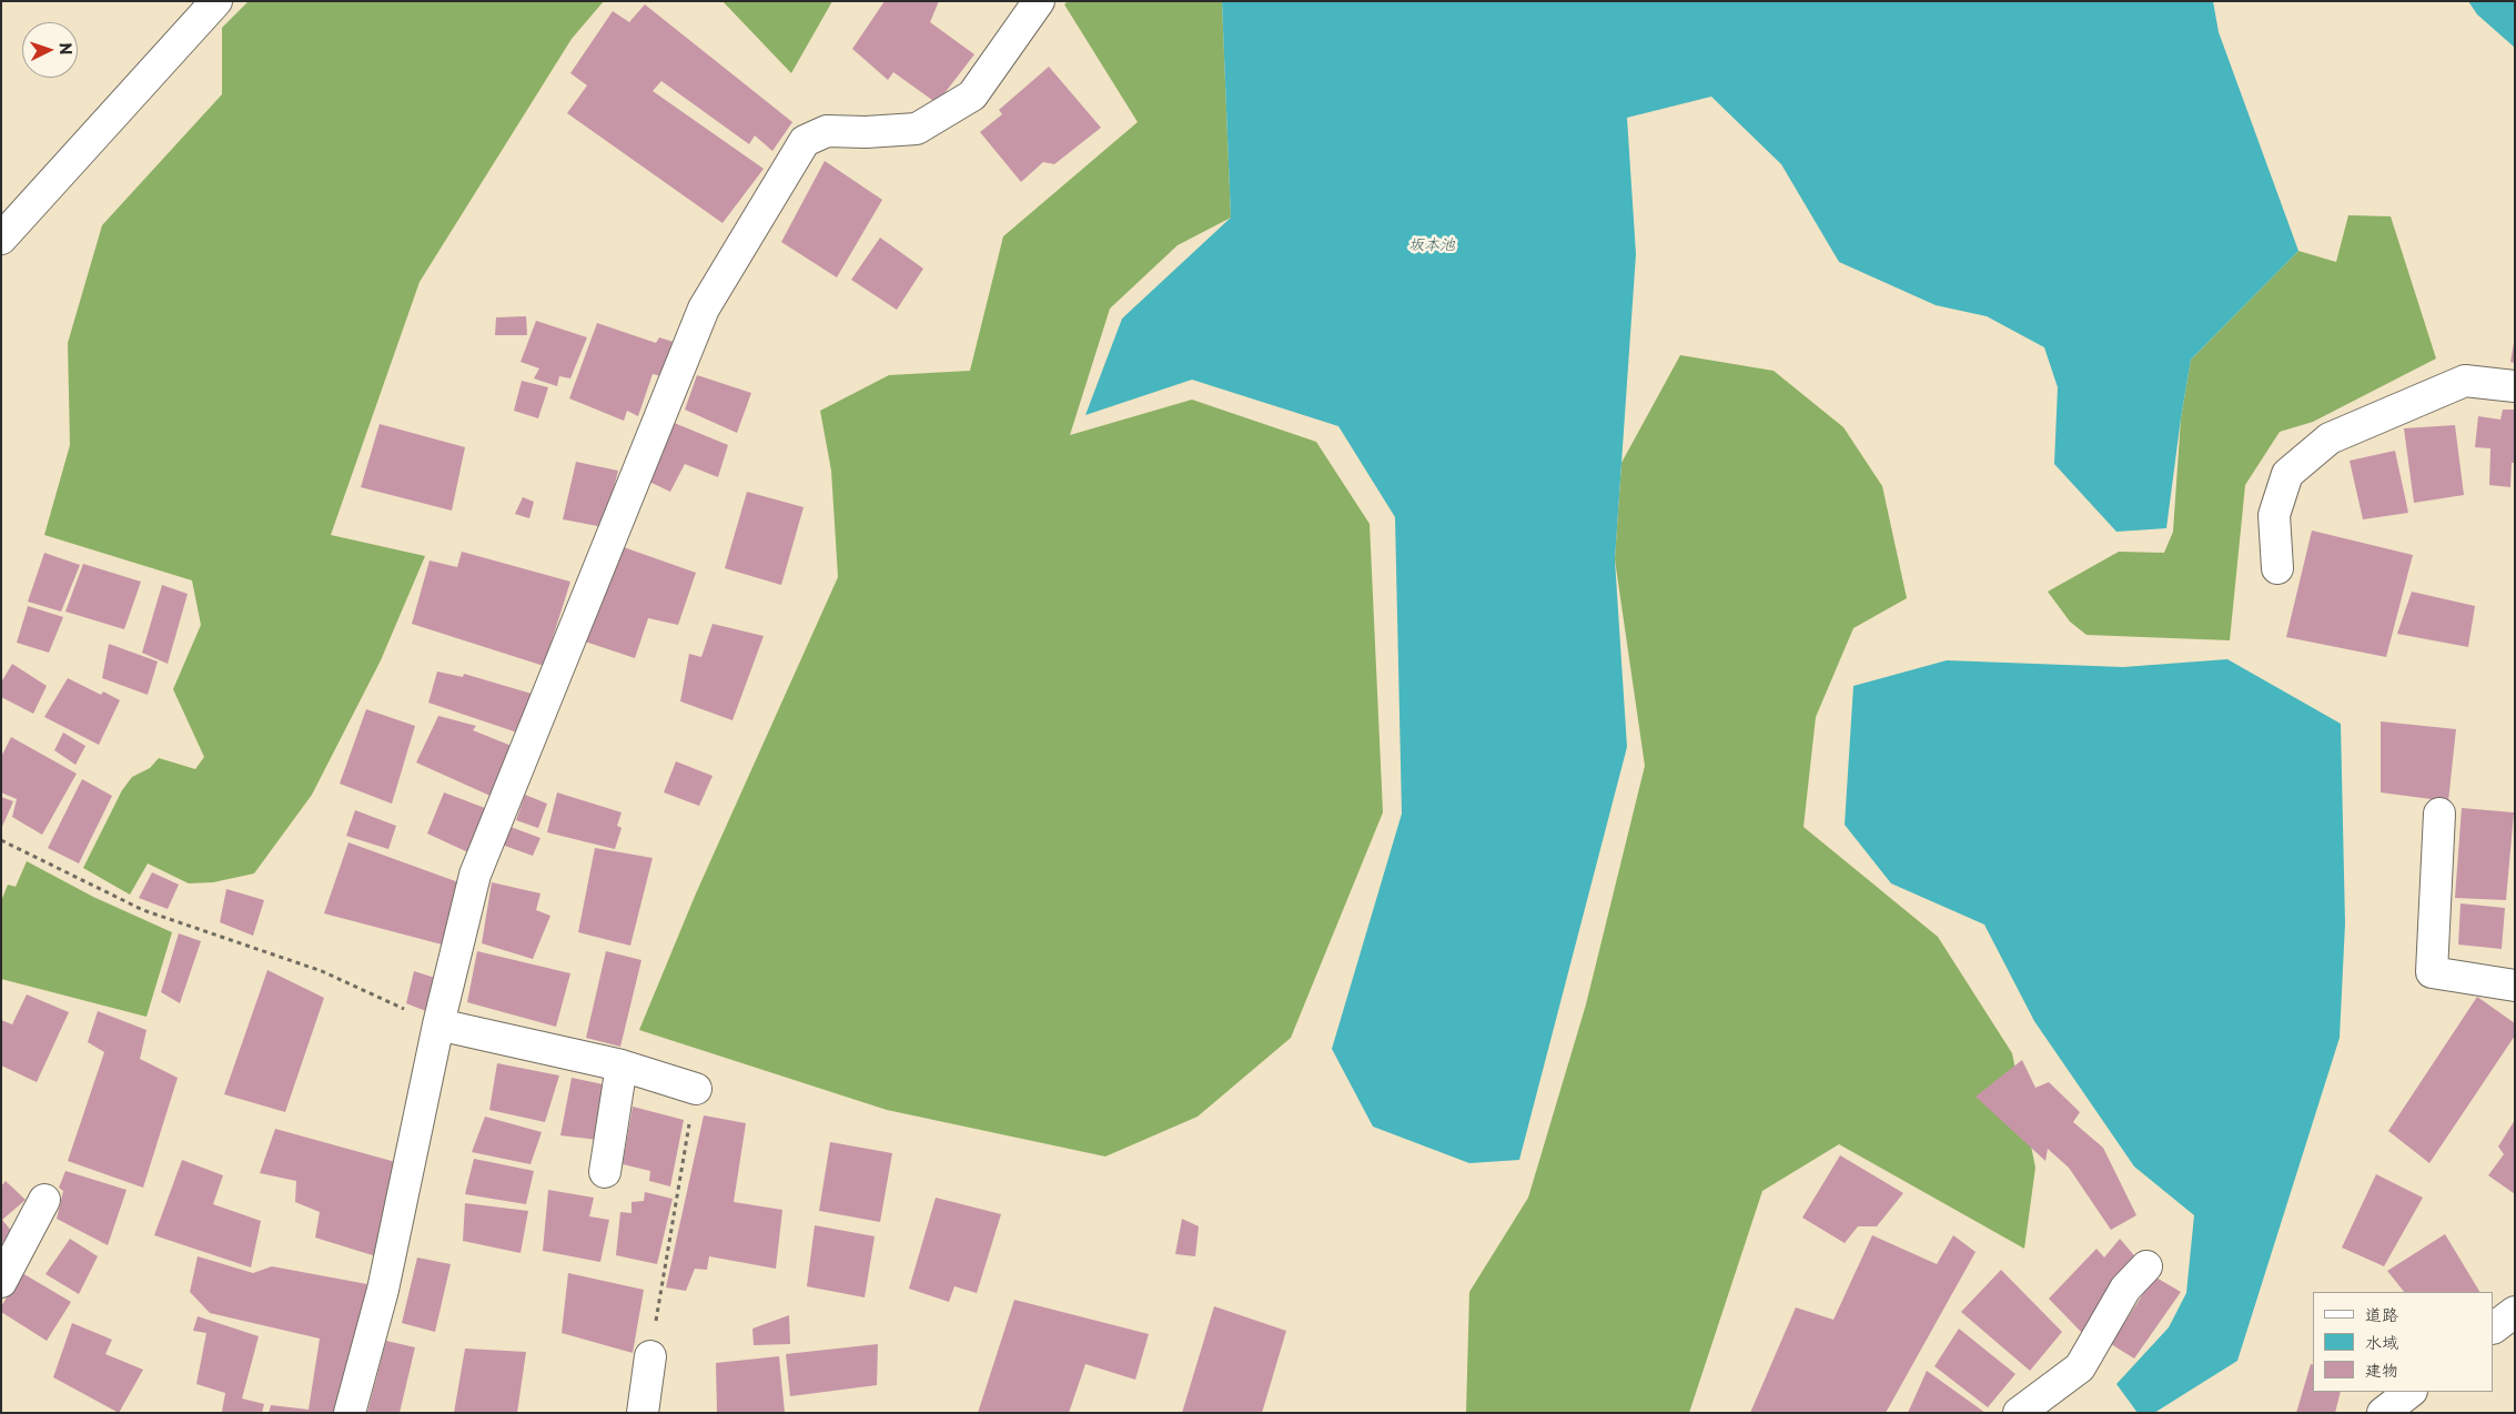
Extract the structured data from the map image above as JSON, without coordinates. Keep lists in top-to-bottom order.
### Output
{
  "water": ["坂本池"],
  "legend": ["道路", "水域", "建物"],
  "north": "right"
}
